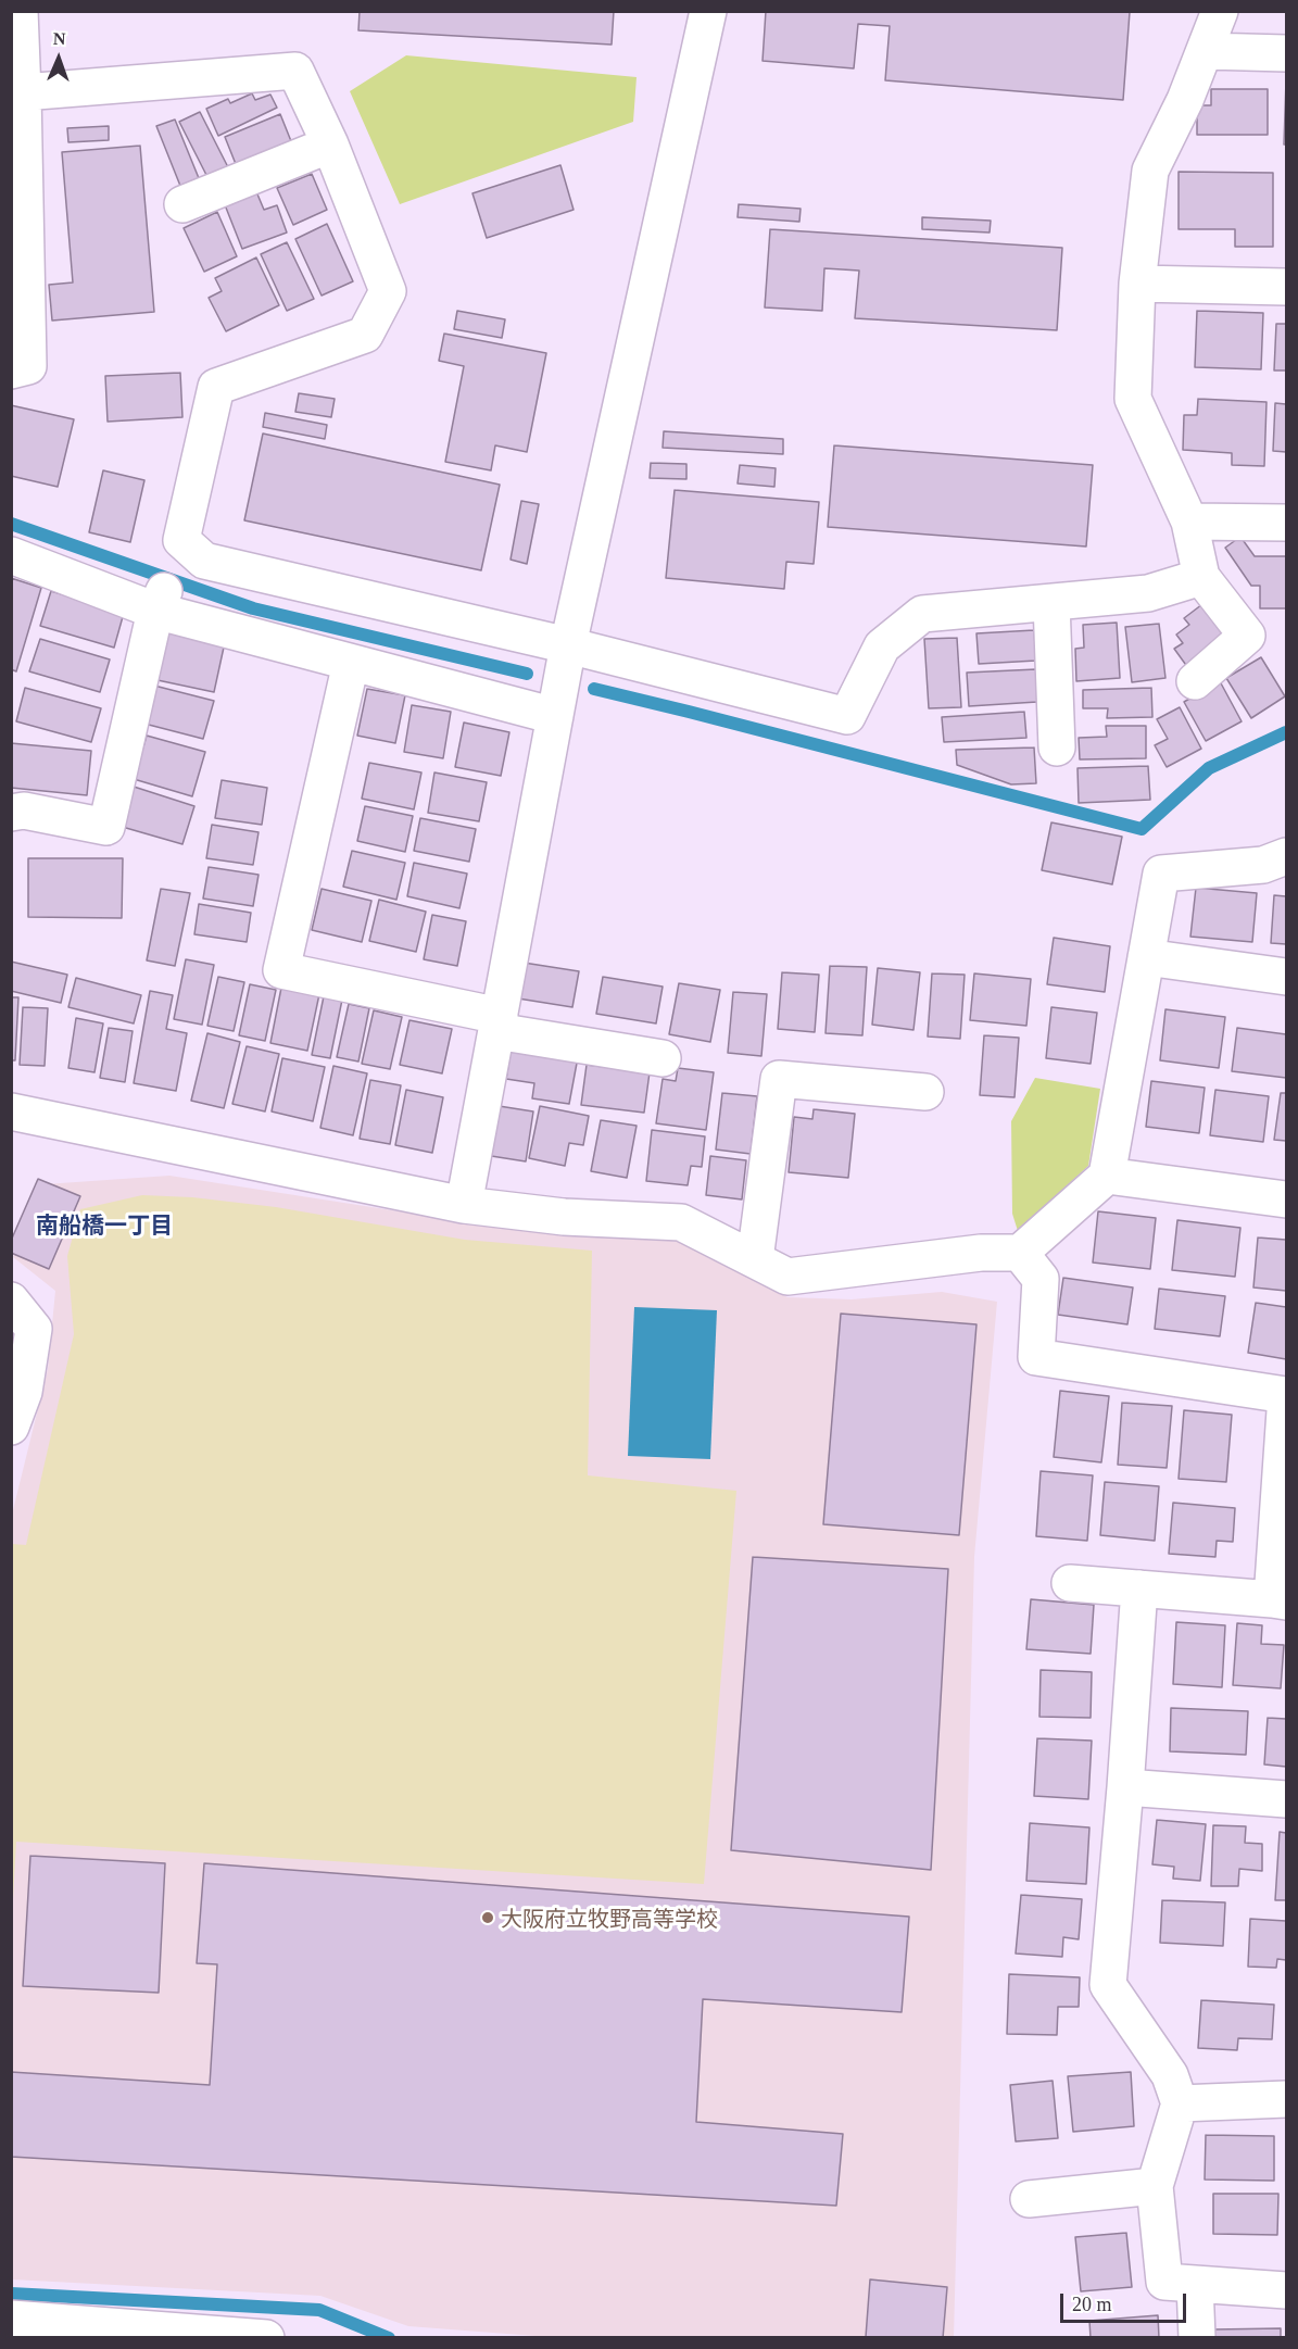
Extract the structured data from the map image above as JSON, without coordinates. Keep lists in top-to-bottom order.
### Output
{
  "districts": ["南船橋一丁目"],
  "places": ["大阪府立牧野高等学校"],
  "scale_bar": "20 m",
  "north": "top"
}
